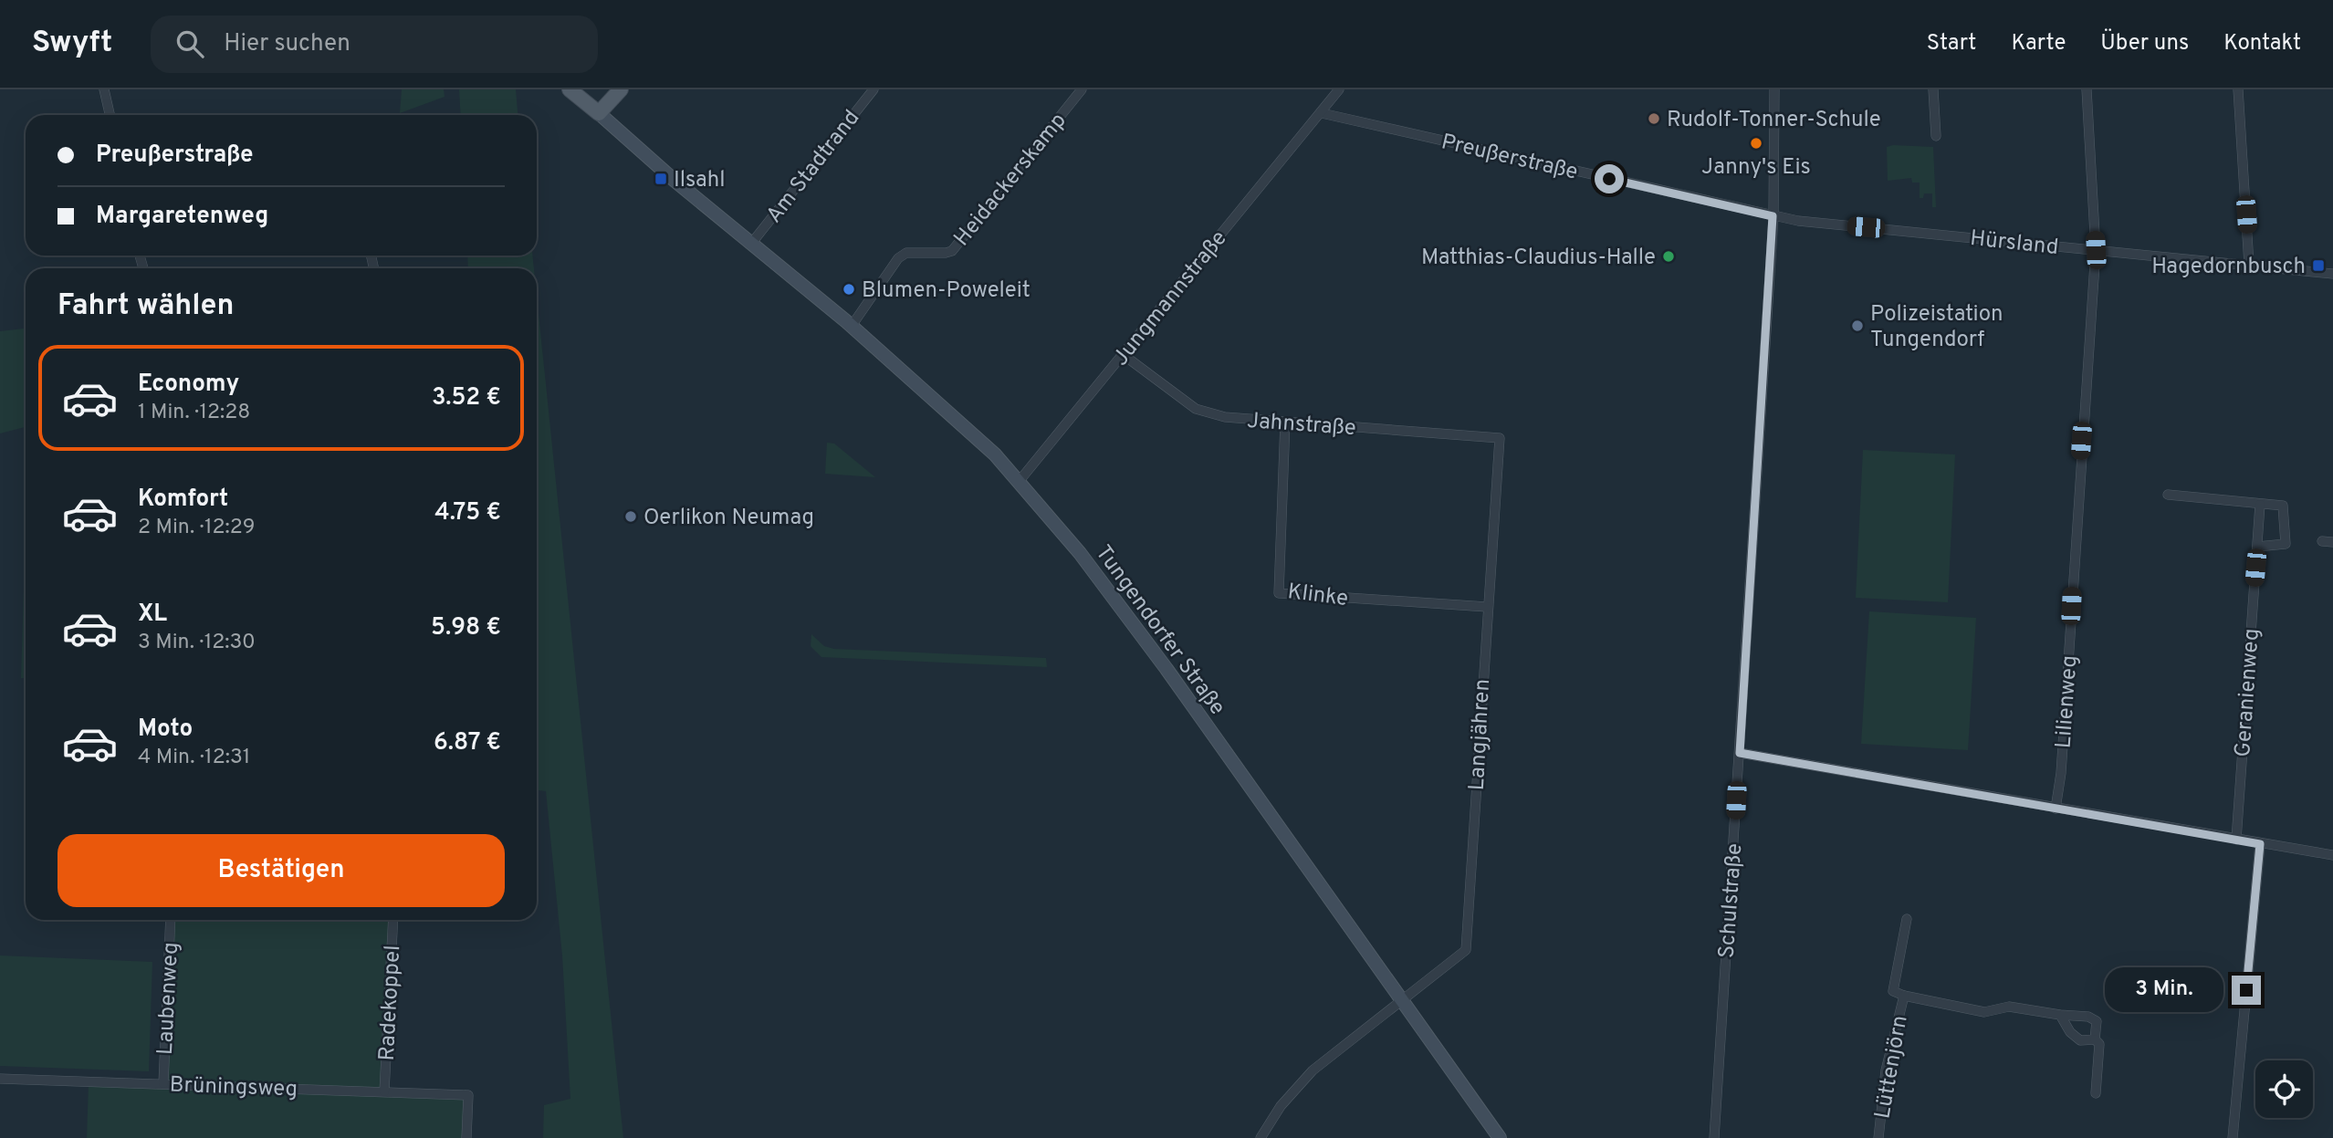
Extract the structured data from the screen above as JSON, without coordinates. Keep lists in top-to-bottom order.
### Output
{
  "streets": {
    "main road": ["Tungendorfer Straße"],
    "street": [
      "Preußerstraße",
      "Am Stadtrand",
      "Heidackerskamp",
      "Hürsland",
      "Jungmannstraße",
      "Jahnstraße",
      "Klinke",
      "Geranienweg",
      "Lilienweg",
      "Langjähren",
      "Schulstraße",
      "Laubenweg",
      "Radekoppel",
      "Lüttenjörn",
      "Brüningsweg"
    ]
  },
  "crossings": [
    ["Preußerstraße", "Hürsland"],
    ["Preußerstraße", "Jungmannstraße"],
    ["Preußerstraße", "Schulstraße"],
    ["Am Stadtrand", "Tungendorfer Straße"],
    ["Heidackerskamp", "Tungendorfer Straße"],
    ["Hürsland", "Lilienweg"],
    ["Hürsland", "Schulstraße"],
    ["Jungmannstraße", "Jahnstraße"],
    ["Jungmannstraße", "Tungendorfer Straße"],
    ["Jahnstraße", "Klinke"],
    ["Jahnstraße", "Langjähren"],
    ["Klinke", "Langjähren"],
    ["Tungendorfer Straße", "Langjähren"],
    ["Laubenweg", "Brüningsweg"],
    ["Radekoppel", "Brüningsweg"]
  ],
  "places": {
    "other": [
      "Rudolf-Tonner-Schule",
      "Janny's Eis",
      "Matthias-Claudius-Halle",
      "Blumen-Poweleit",
      "Polizeistation Tungendorf",
      "Oerlikon Neumag"
    ],
    "transit": ["Ilsahl", "Hagedornbusch"]
  },
  "page": {
    "header": "Swyft",
    "search": "Hier suchen",
    "nav": [
      "Start",
      "Karte",
      "Über uns",
      "Kontakt"
    ],
    "banner": ["Preußerstraße", "Margaretenweg"],
    "heading": "Fahrt wählen",
    "list": [
      {
        "name": "Economy",
        "note": "1 Min. · 12:28",
        "value": "3.52 €"
      },
      {
        "name": "Komfort",
        "note": "2 Min. · 12:29",
        "value": "4.75 €"
      },
      {
        "name": "XL",
        "note": "3 Min. · 12:30",
        "value": "5.98 €"
      },
      {
        "name": "Moto",
        "note": "4 Min. · 12:31",
        "value": "6.87 €"
      }
    ],
    "buttons": "Bestätigen",
    "bubble": "3 Min."
  }
}
